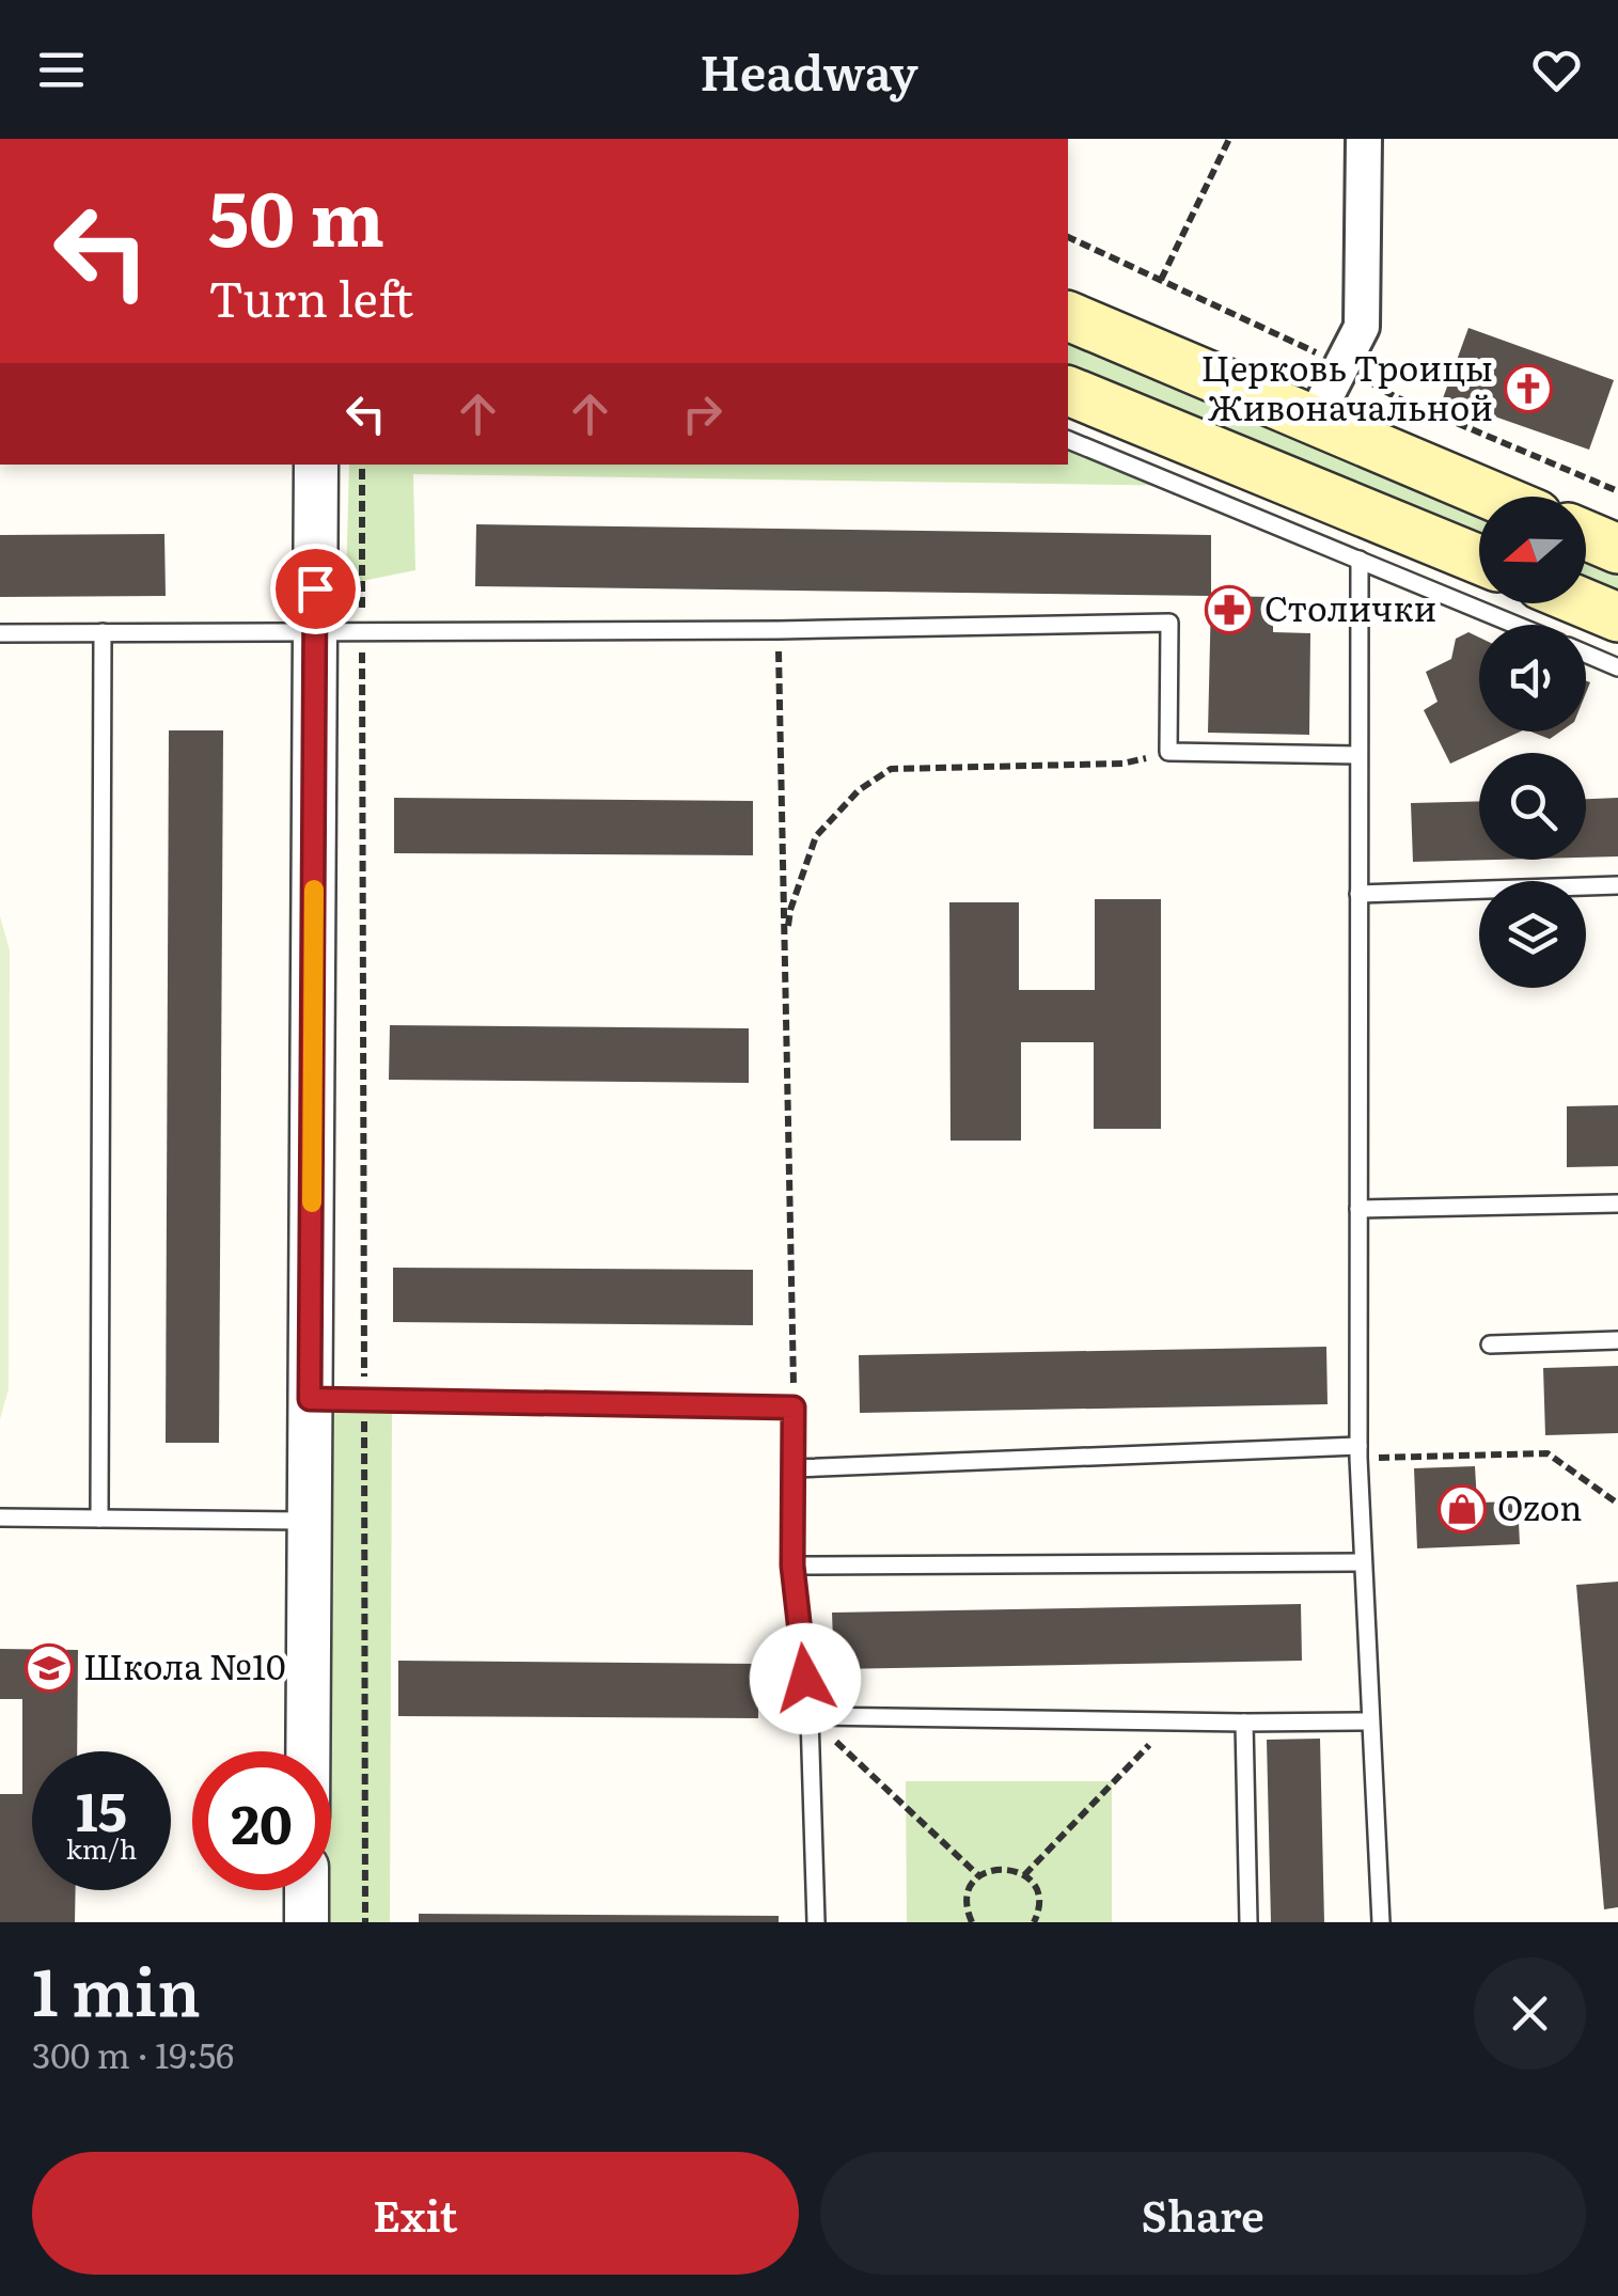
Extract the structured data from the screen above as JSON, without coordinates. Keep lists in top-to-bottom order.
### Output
{
  "places": {
    "church": ["Церковь Троицы Живоначальной"],
    "pharmacy": ["Столички"],
    "shop": ["Ozon"],
    "school or university": ["Школа №10"]
  },
  "north": "left",
  "page": {
    "header": "Headway",
    "turn": ["50 m", "Turn left"],
    "speed": "15 km/h",
    "limit": "20",
    "heading": ["1 min", "300 m · 19:56"],
    "buttons": ["Exit", "Share"]
  }
}
